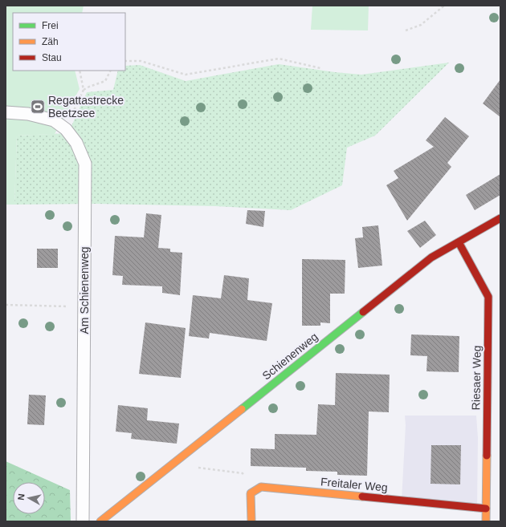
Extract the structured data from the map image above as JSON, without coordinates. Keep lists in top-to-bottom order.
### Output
{
  "streets": {
    "street": ["Schienenweg", "Riesaer Weg", "Freitaler Weg"],
    "lane": ["Am Schienenweg"]
  },
  "crossings": [
    ["Schienenweg", "Riesaer Weg"],
    ["Riesaer Weg", "Freitaler Weg"]
  ],
  "places": {
    "sports": ["Regattastrecke Beetzsee"]
  },
  "legend": ["Frei", "Zäh", "Stau"],
  "north": "left"
}
